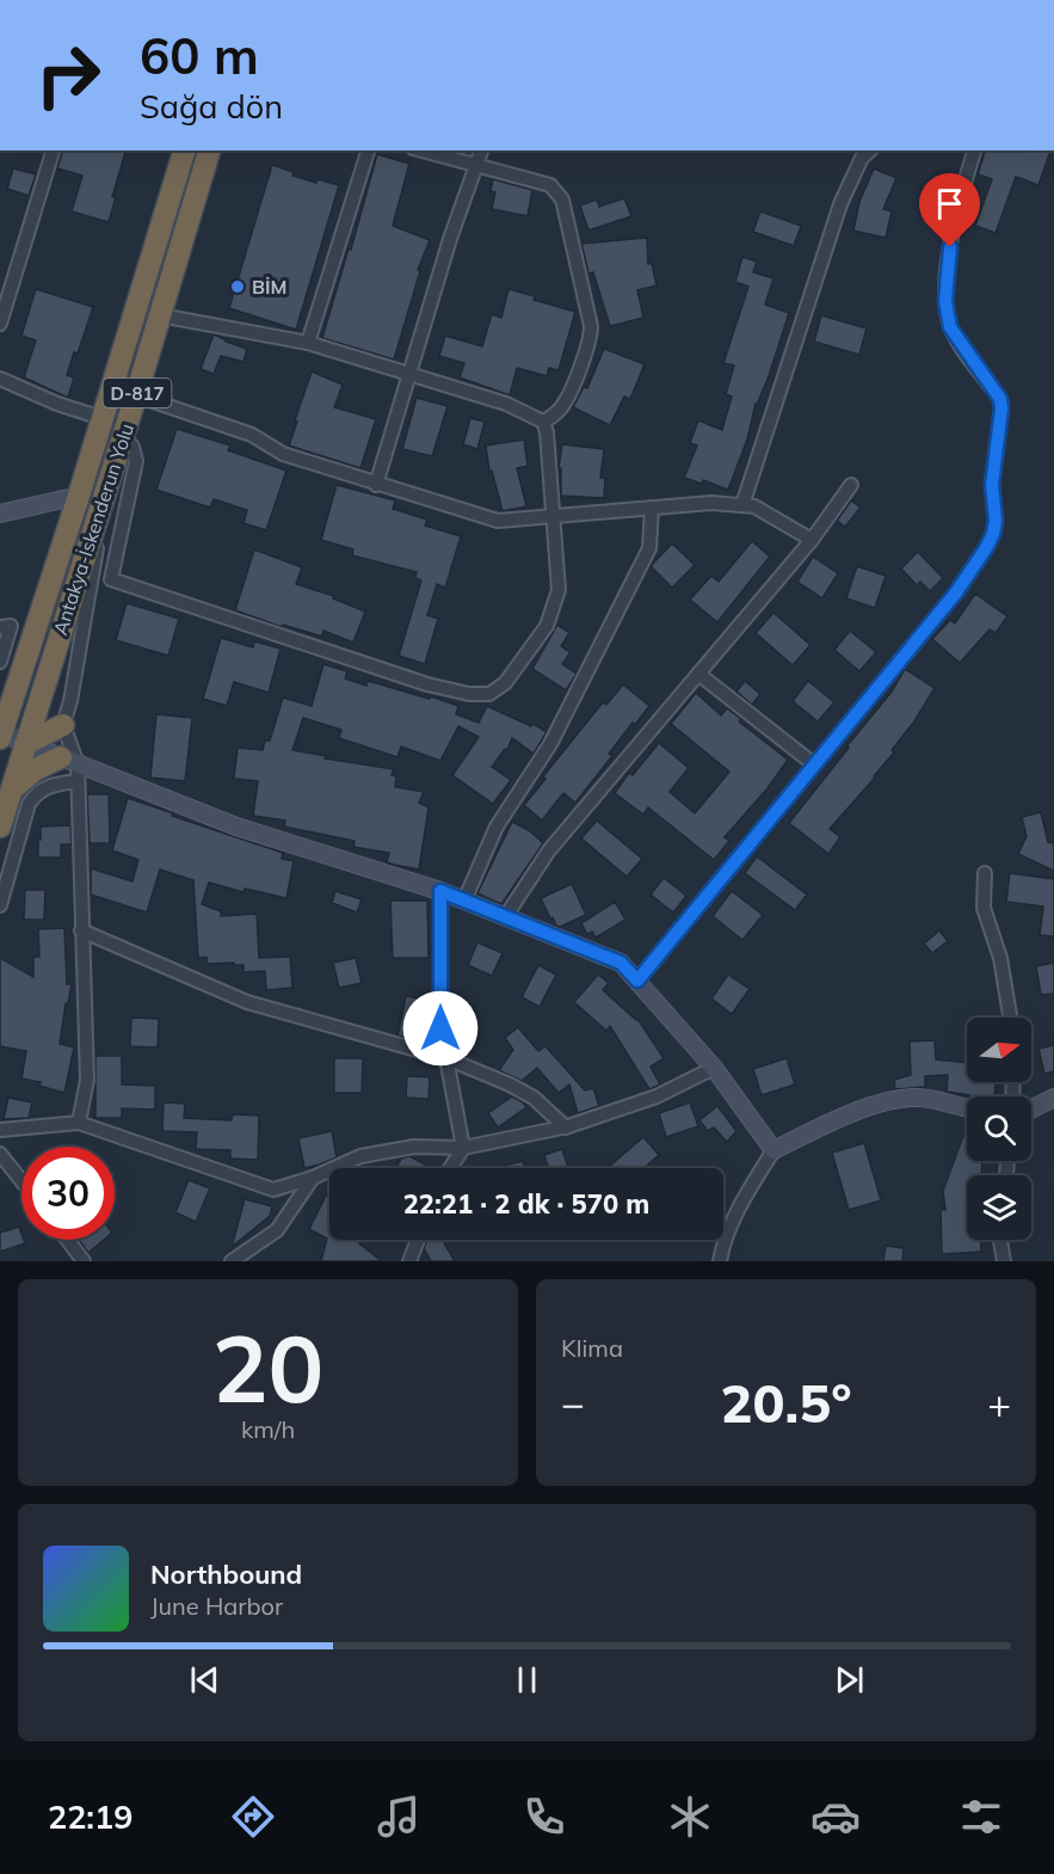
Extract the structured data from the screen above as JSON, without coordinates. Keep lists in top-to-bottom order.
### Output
{
  "streets": {
    "highway": ["D-817", "Antakya-İskenderun Yolu"]
  },
  "places": ["BİM"],
  "north": "right",
  "page": {
    "turn": ["60 m", "Sağa dön"],
    "limit": "30",
    "trip": "22:21 · 2 dk · 570 m",
    "tile": [
      ["20", "km/h"],
      "Klima"
    ],
    "heat": ["−", "20.5°", "+"],
    "song": ["Northbound", "June Harbor"],
    "tabs": "22:19"
  }
}
